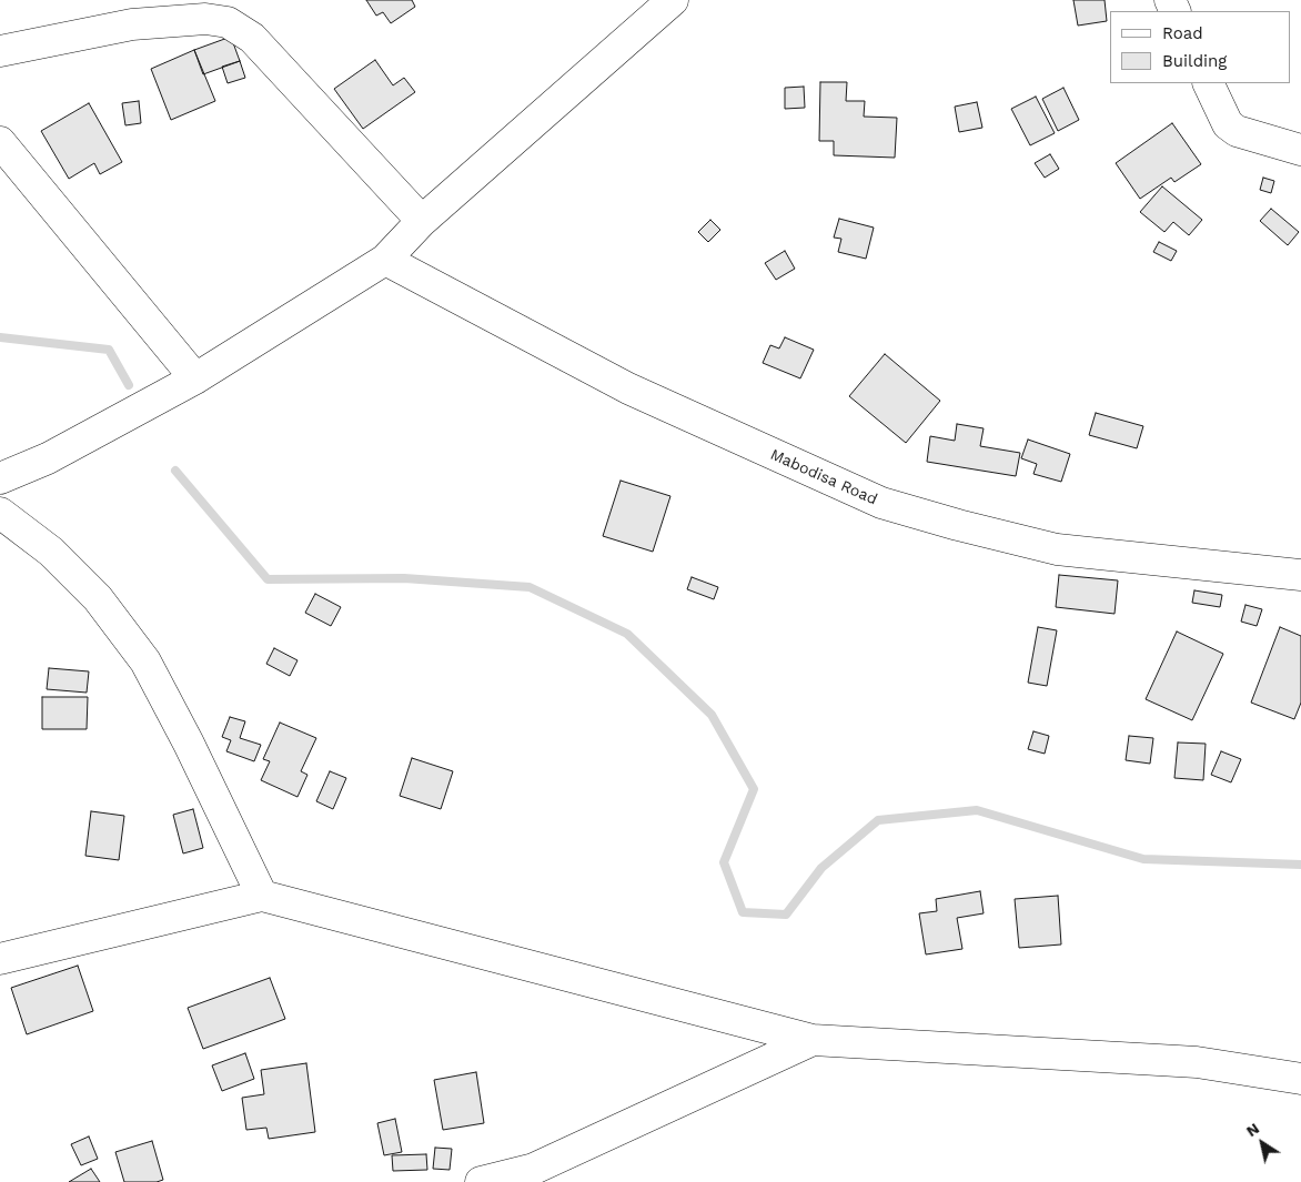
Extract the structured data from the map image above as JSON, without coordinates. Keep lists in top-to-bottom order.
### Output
{
  "streets": {
    "street": ["Mabodisa Road"]
  },
  "legend": ["Road", "Building"],
  "north": "top left"
}
